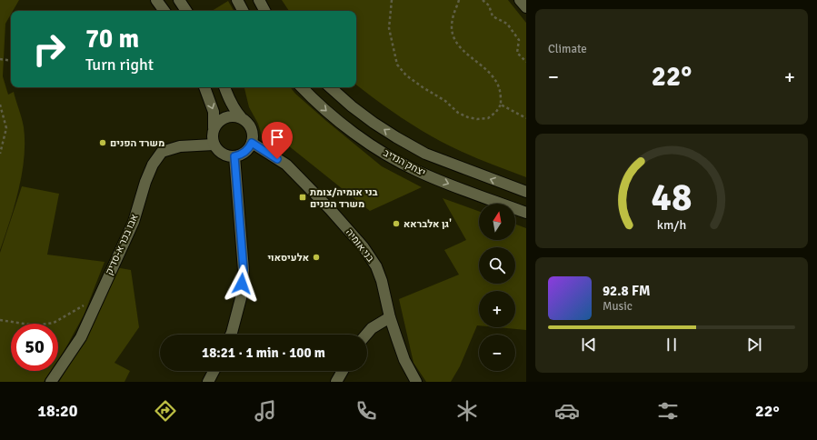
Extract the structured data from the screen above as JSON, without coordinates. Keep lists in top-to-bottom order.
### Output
{
  "streets": {
    "main road": ["יצחק הנדיב", "אבו בכר א-סדיק", "בני אומיה"]
  },
  "crossings": [
    ["אבו בכר א-סדיק", "בני אומיה"]
  ],
  "places": {
    "other": ["משרד הפנים", "גן אלבראא'", "אלעיסאוי"],
    "transit": ["בני אומיה/צומת משרד הפנים"]
  },
  "north": "top",
  "page": {
    "tile": "Climate",
    "turn": ["70 m", "Turn right"],
    "heat": ["−", "22°", "+"],
    "map_buttons": ["+", "−"],
    "song": ["92.8 FM", "Music"],
    "limit": "50",
    "trip": "18:21 · 1 min · 100 m",
    "tabs": ["18:20", "22°"],
    "gauge": ["48", "km/h"]
  }
}
